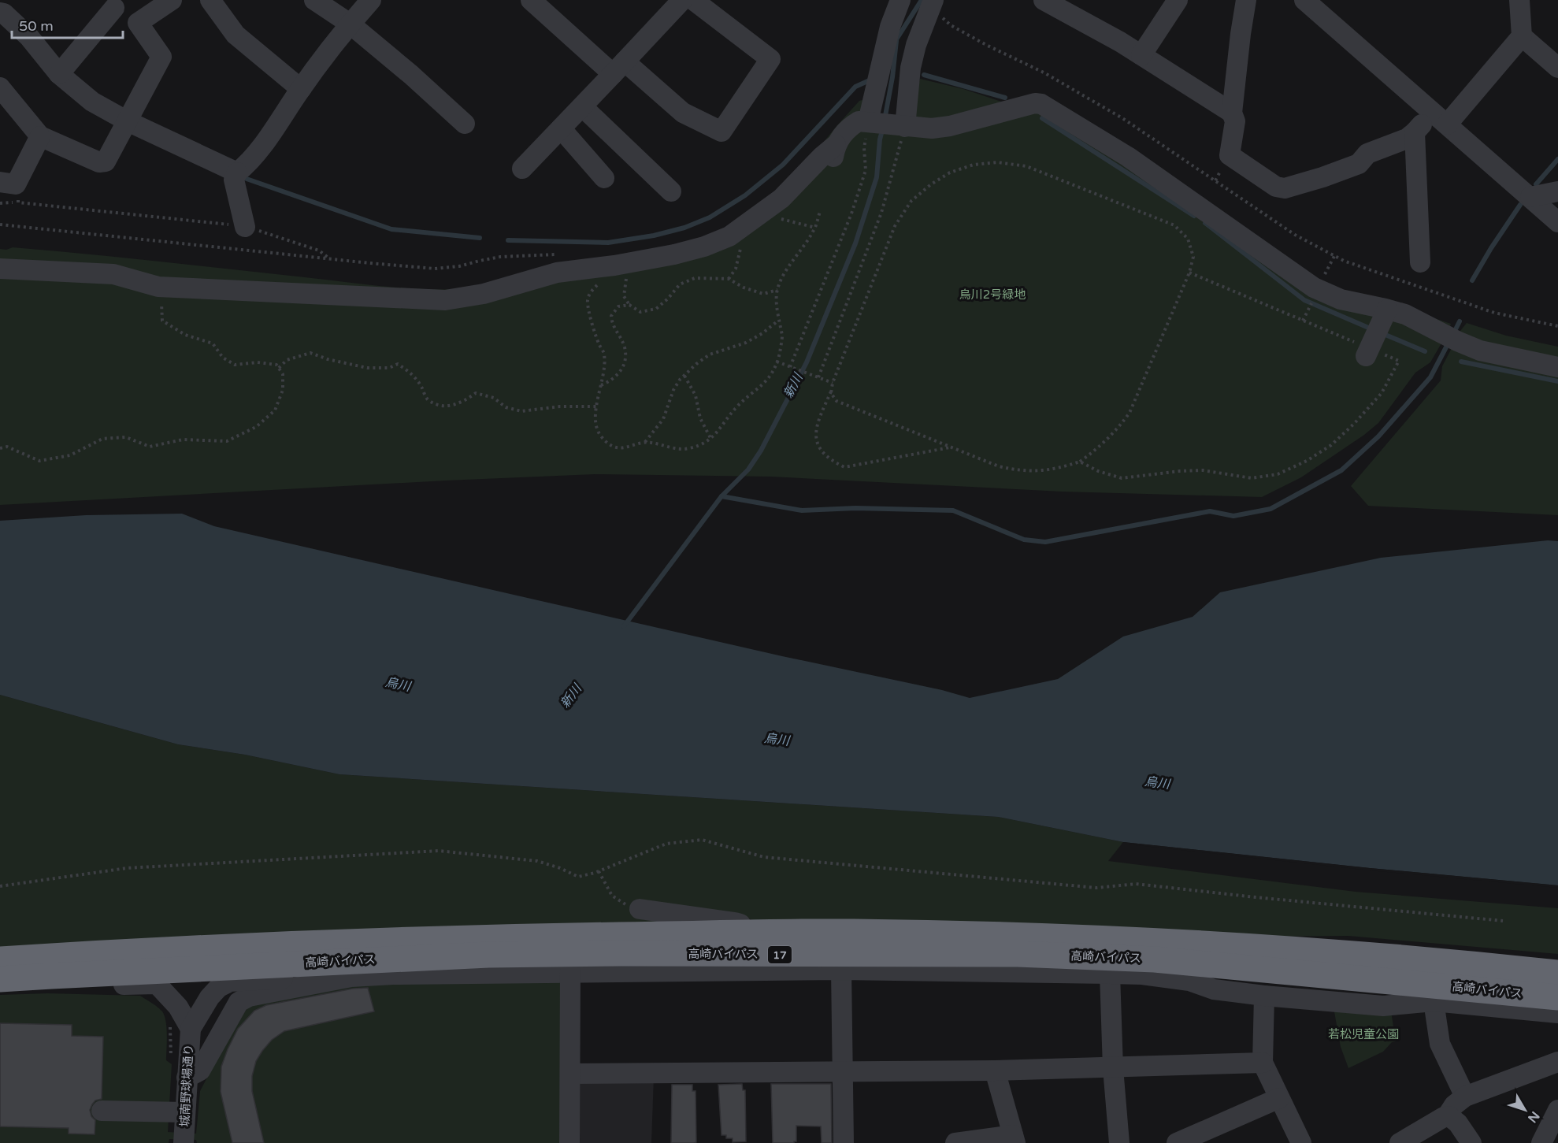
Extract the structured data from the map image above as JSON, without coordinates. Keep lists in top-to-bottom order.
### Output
{
  "streets": {
    "highway": ["高崎バイパス", "17"],
    "street": ["城南野球場通り"]
  },
  "water": ["新川", "烏川"],
  "parks": ["烏川2号緑地", "若松児童公園"],
  "scale_bar": "50 m",
  "north": "bottom right"
}
